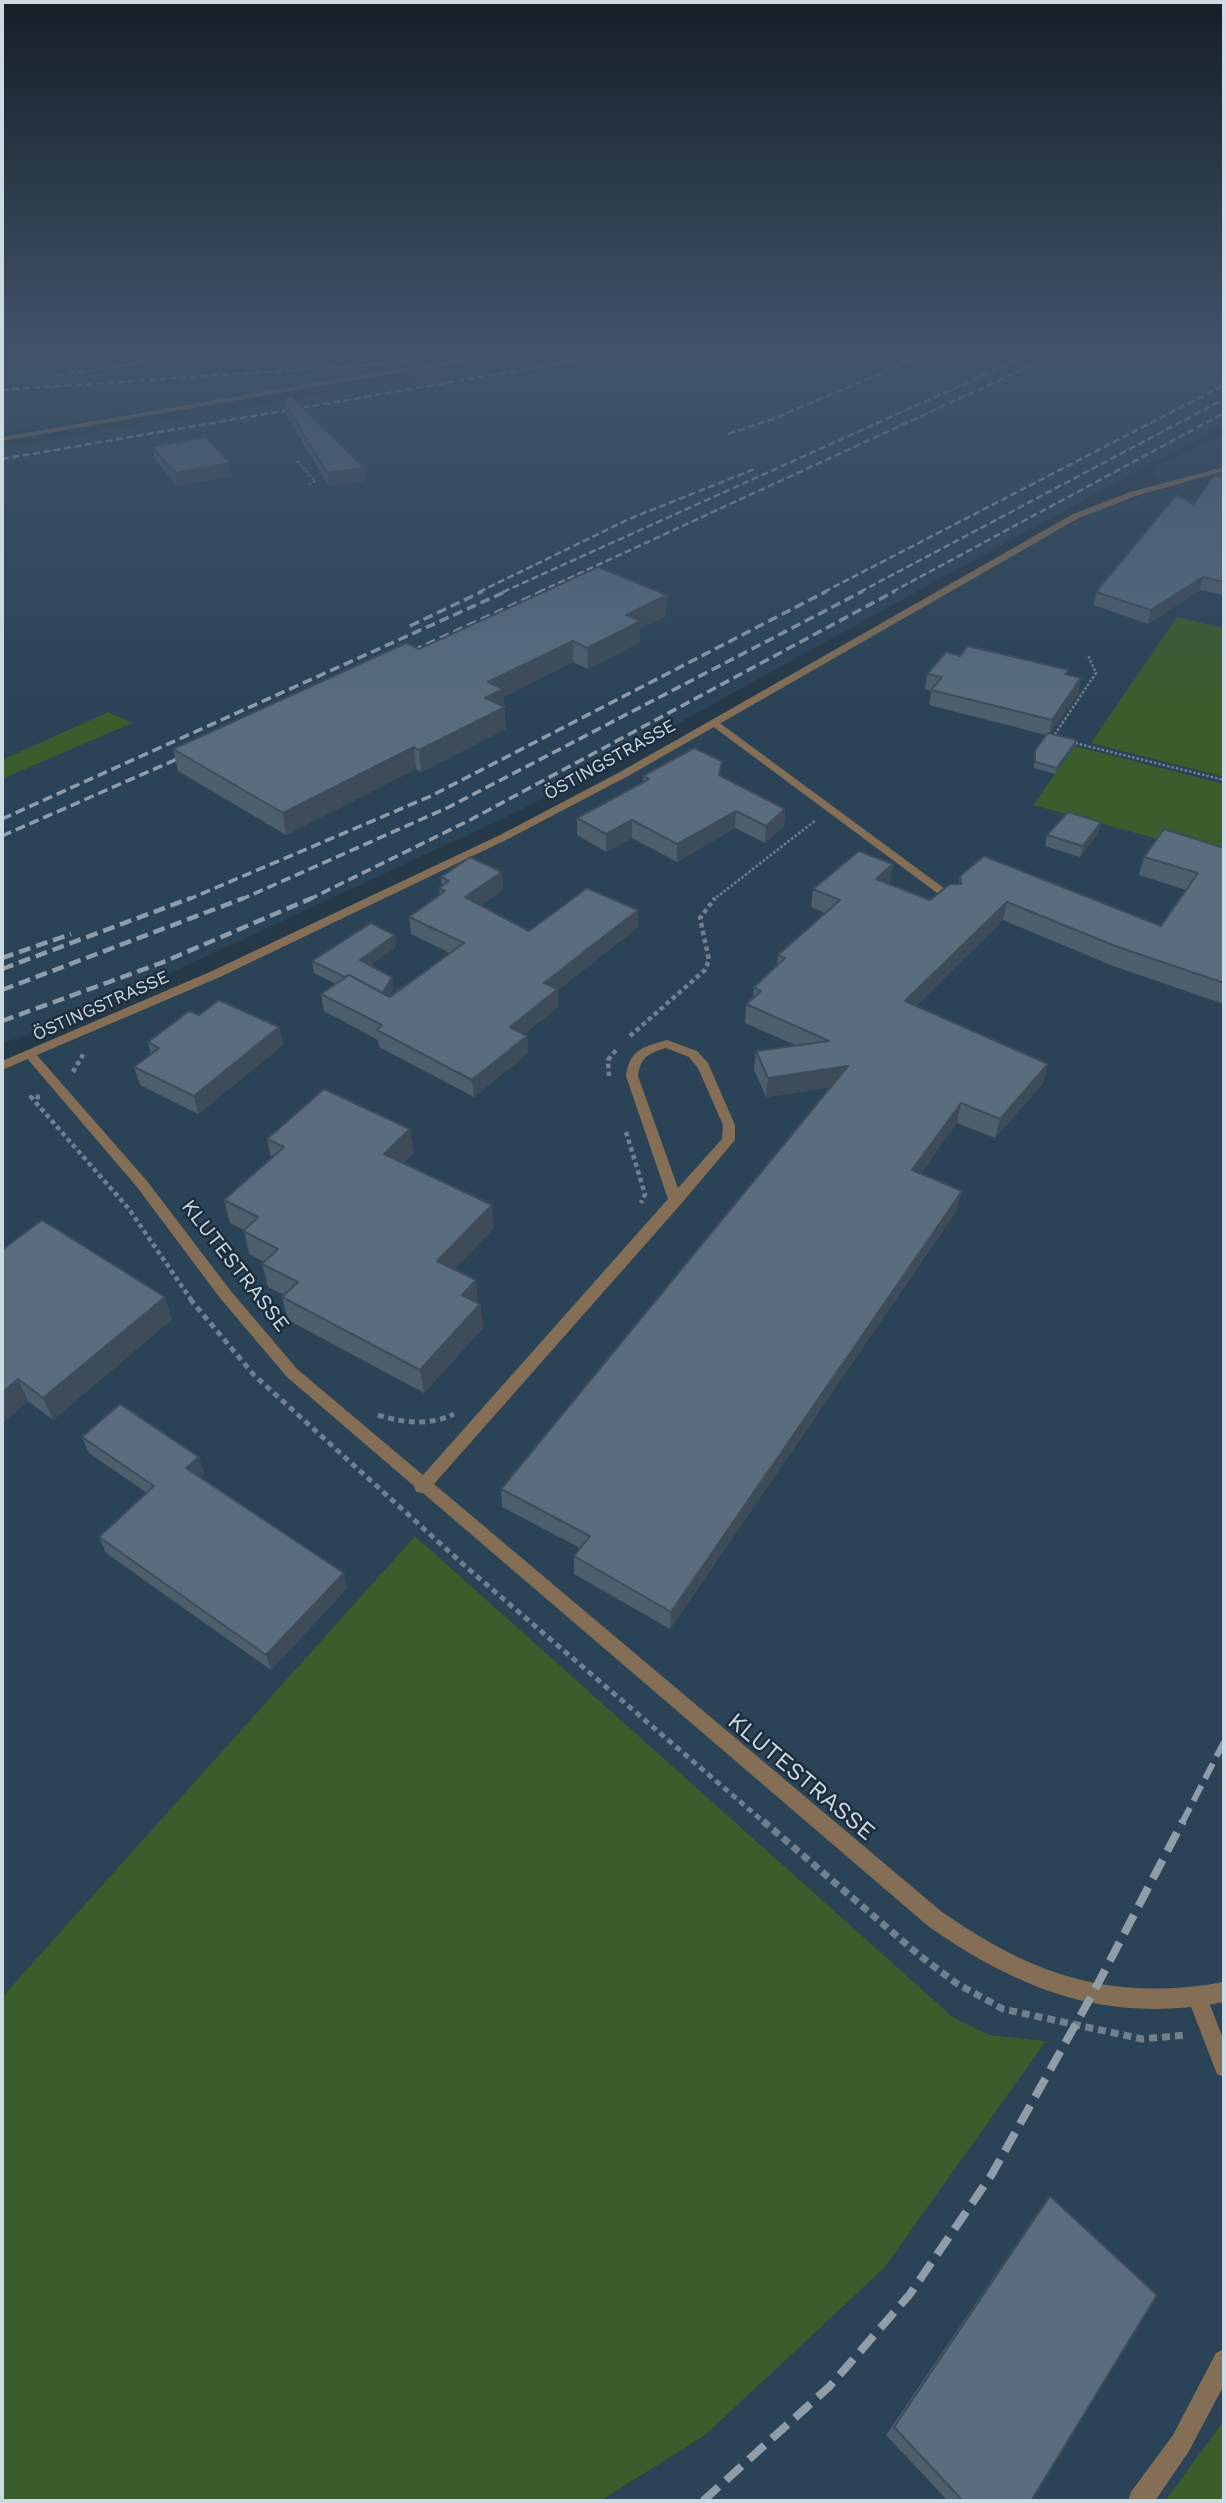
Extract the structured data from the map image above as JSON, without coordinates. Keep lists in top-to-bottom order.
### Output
{
  "streets": {
    "street": ["ÖSTINGSTRASSE", "KLUTESTRASSE"]
  },
  "crossings": [
    ["ÖSTINGSTRASSE", "KLUTESTRASSE"]
  ]
}
